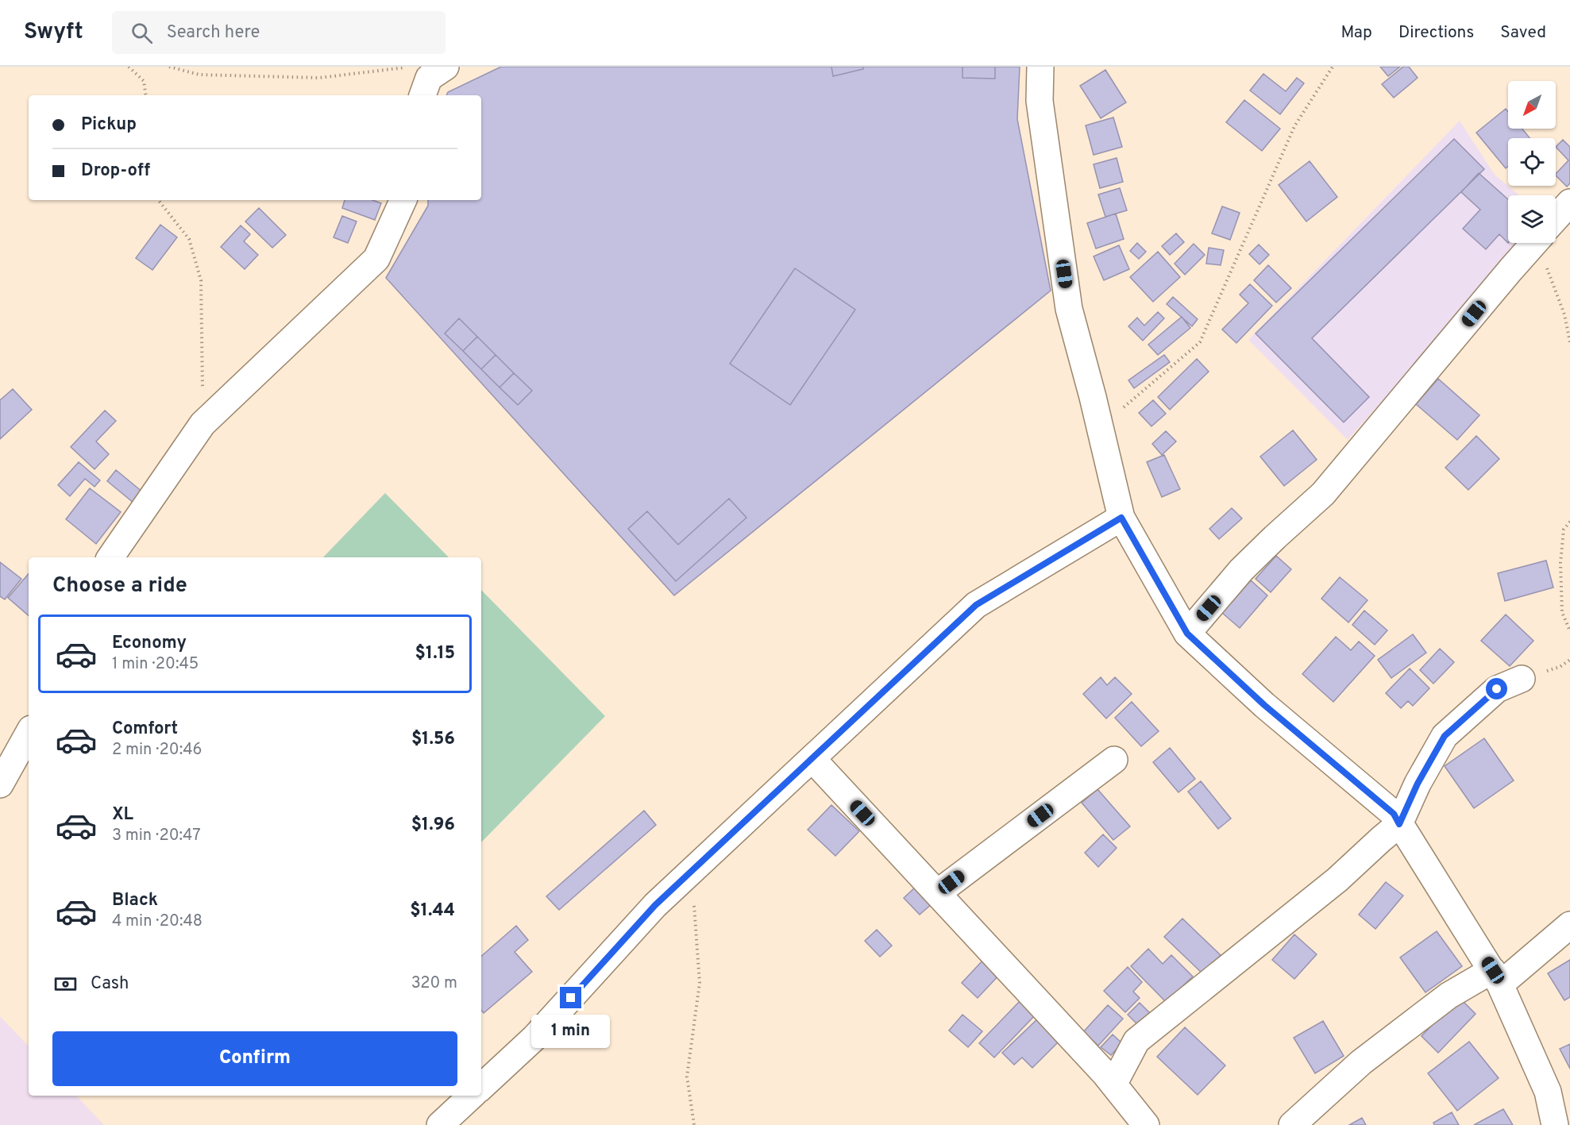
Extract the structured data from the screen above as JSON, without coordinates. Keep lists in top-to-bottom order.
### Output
{
  "north": "bottom left",
  "page": {
    "header": "Swyft",
    "search": "Search here",
    "nav": ["Map", "Directions", "Saved"],
    "banner": ["Pickup", "Drop-off"],
    "heading": "Choose a ride",
    "list": [
      {
        "name": "Economy",
        "note": "1 min · 20:45",
        "value": "$1.15"
      },
      {
        "name": "Comfort",
        "note": "2 min · 20:46",
        "value": "$1.56"
      },
      {
        "name": "XL",
        "note": "3 min · 20:47",
        "value": "$1.96"
      },
      {
        "name": "Black",
        "note": "4 min · 20:48",
        "value": "$1.44"
      }
    ],
    "pay": ["Cash", "320 m"],
    "bubble": "1 min",
    "buttons": "Confirm"
  }
}
